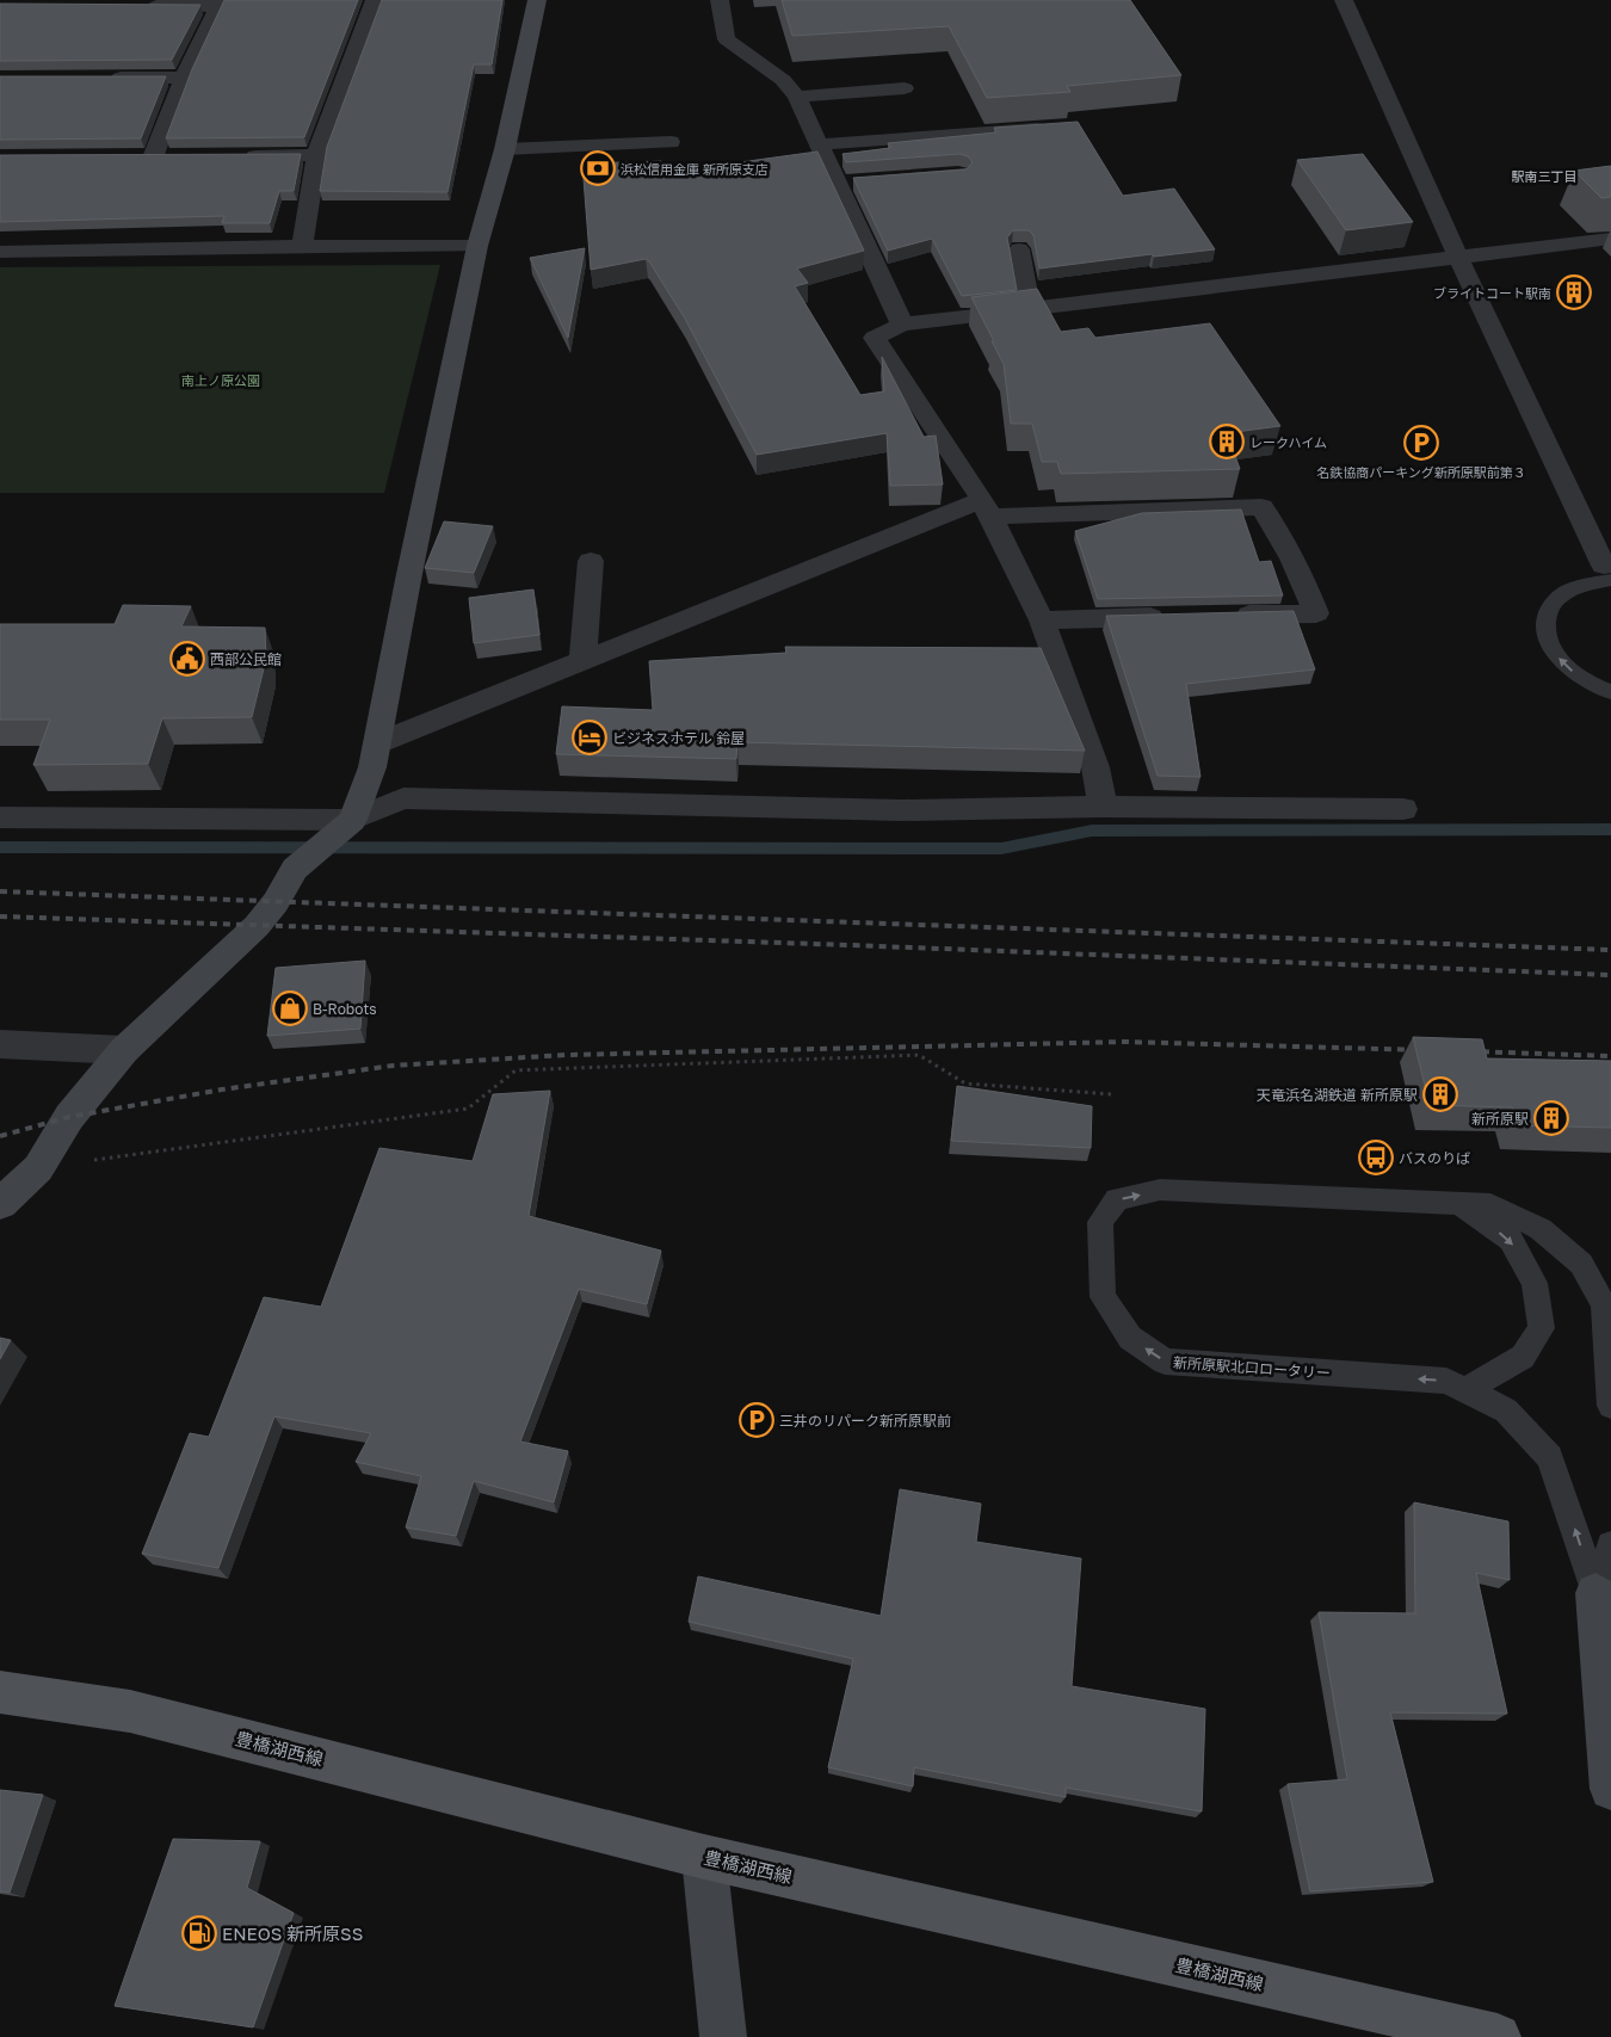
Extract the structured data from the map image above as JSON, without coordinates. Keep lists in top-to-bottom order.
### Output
{
  "streets": {
    "main road": ["豊橋湖西線"],
    "lane": ["新所原駅北口ロータリー"]
  },
  "districts": ["駅南三丁目"],
  "parks": ["南上ノ原公園"],
  "places": {
    "bank": ["浜松信用金庫 新所原支店"],
    "building": [
      "ブライトコート駅南",
      "レークハイム",
      "天竜浜名湖鉄道 新所原駅",
      "新所原駅"
    ],
    "parking": ["名鉄協商パーキング新所原駅前第３", "三井のリパーク新所原駅前"],
    "public building": ["西部公民館"],
    "hotel": ["ビジネスホテル 鈴屋"],
    "shop": ["B-Robots"],
    "bus stop": ["バスのりば"],
    "fuel station": ["ENEOS 新所原SS"]
  }
}
